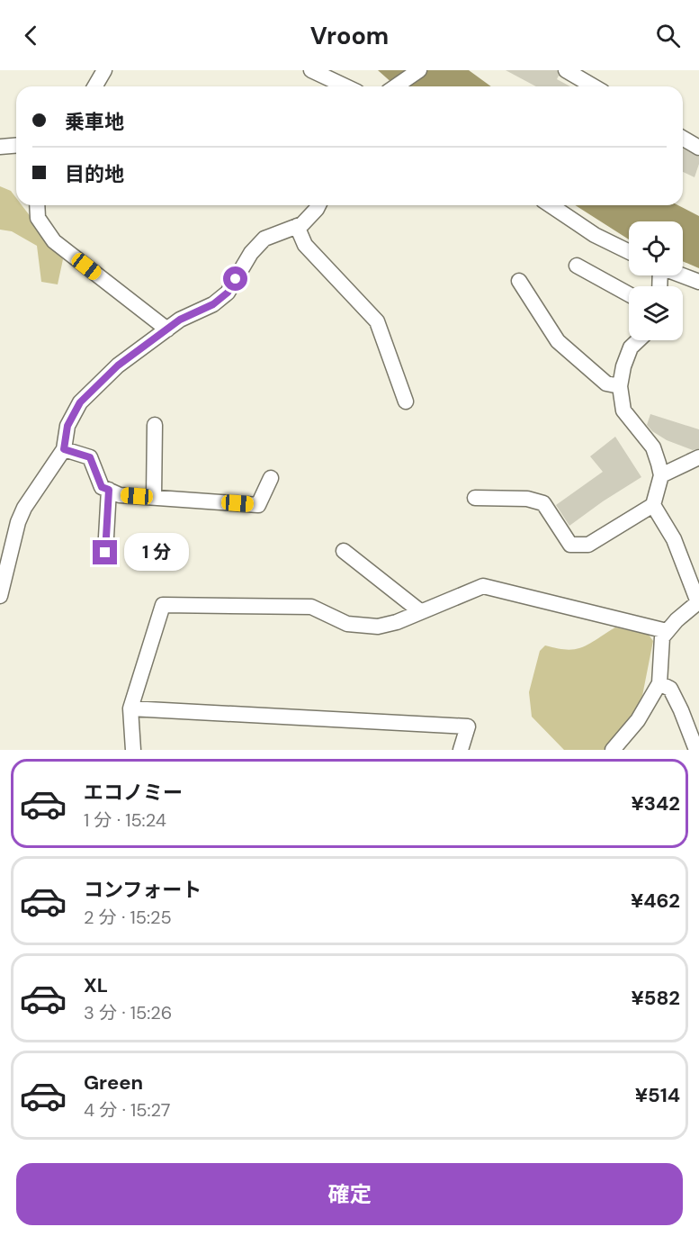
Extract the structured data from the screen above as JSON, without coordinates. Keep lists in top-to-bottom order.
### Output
{
  "page": {
    "header": "Vroom",
    "banner": ["乗車地", "目的地"],
    "bubble": "1 分",
    "list": [
      {
        "name": "エコノミー",
        "note": "1 分 · 15:24",
        "value": "¥342"
      },
      {
        "name": "コンフォート",
        "note": "2 分 · 15:25",
        "value": "¥462"
      },
      {
        "name": "XL",
        "note": "3 分 · 15:26",
        "value": "¥582"
      },
      {
        "name": "Green",
        "note": "4 分 · 15:27",
        "value": "¥514"
      }
    ],
    "buttons": "確定"
  }
}
